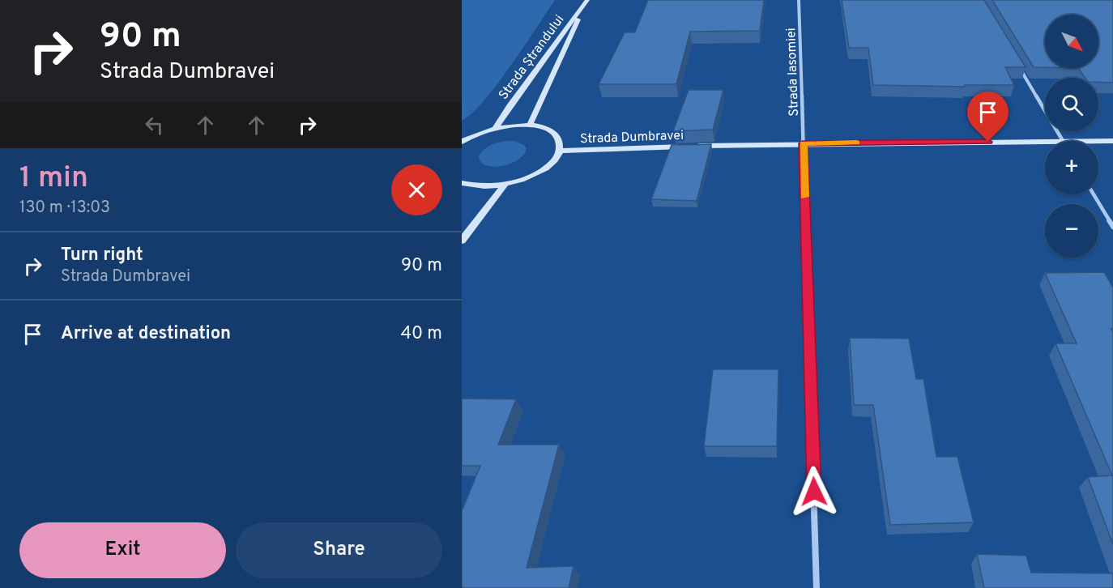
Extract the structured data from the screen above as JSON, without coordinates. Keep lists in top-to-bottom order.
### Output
{
  "streets": {
    "main road": ["Strada Ștrandului", "Strada Dumbravei"],
    "street": ["Strada Iasomiei"]
  },
  "crossings": [
    ["Strada Iasomiei", "Strada Dumbravei"]
  ],
  "north": "bottom right",
  "page": {
    "turn": ["90 m", "Strada Dumbravei"],
    "map_buttons": ["+", "−"],
    "heading": ["1 min", "130 m · 13:03"],
    "list": [
      {
        "name": "Turn right",
        "note": "Strada Dumbravei",
        "value": "90 m"
      },
      {
        "name": "Arrive at destination",
        "value": "40 m"
      }
    ],
    "buttons": ["Exit", "Share"]
  }
}
